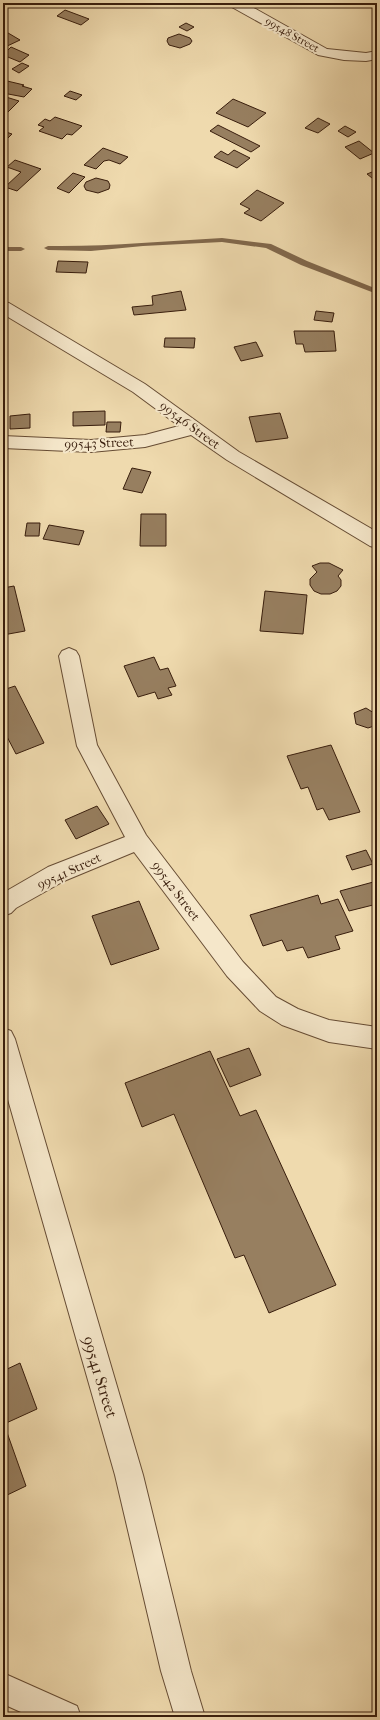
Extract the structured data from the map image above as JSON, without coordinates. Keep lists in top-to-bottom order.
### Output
{
  "streets": {
    "street": [
      "99548 Street",
      "99546 Street",
      "99543 Street",
      "99541 Street",
      "99542 Street"
    ]
  },
  "crossings": [
    ["99546 Street", "99543 Street"],
    ["99541 Street", "99542 Street"]
  ]
}
